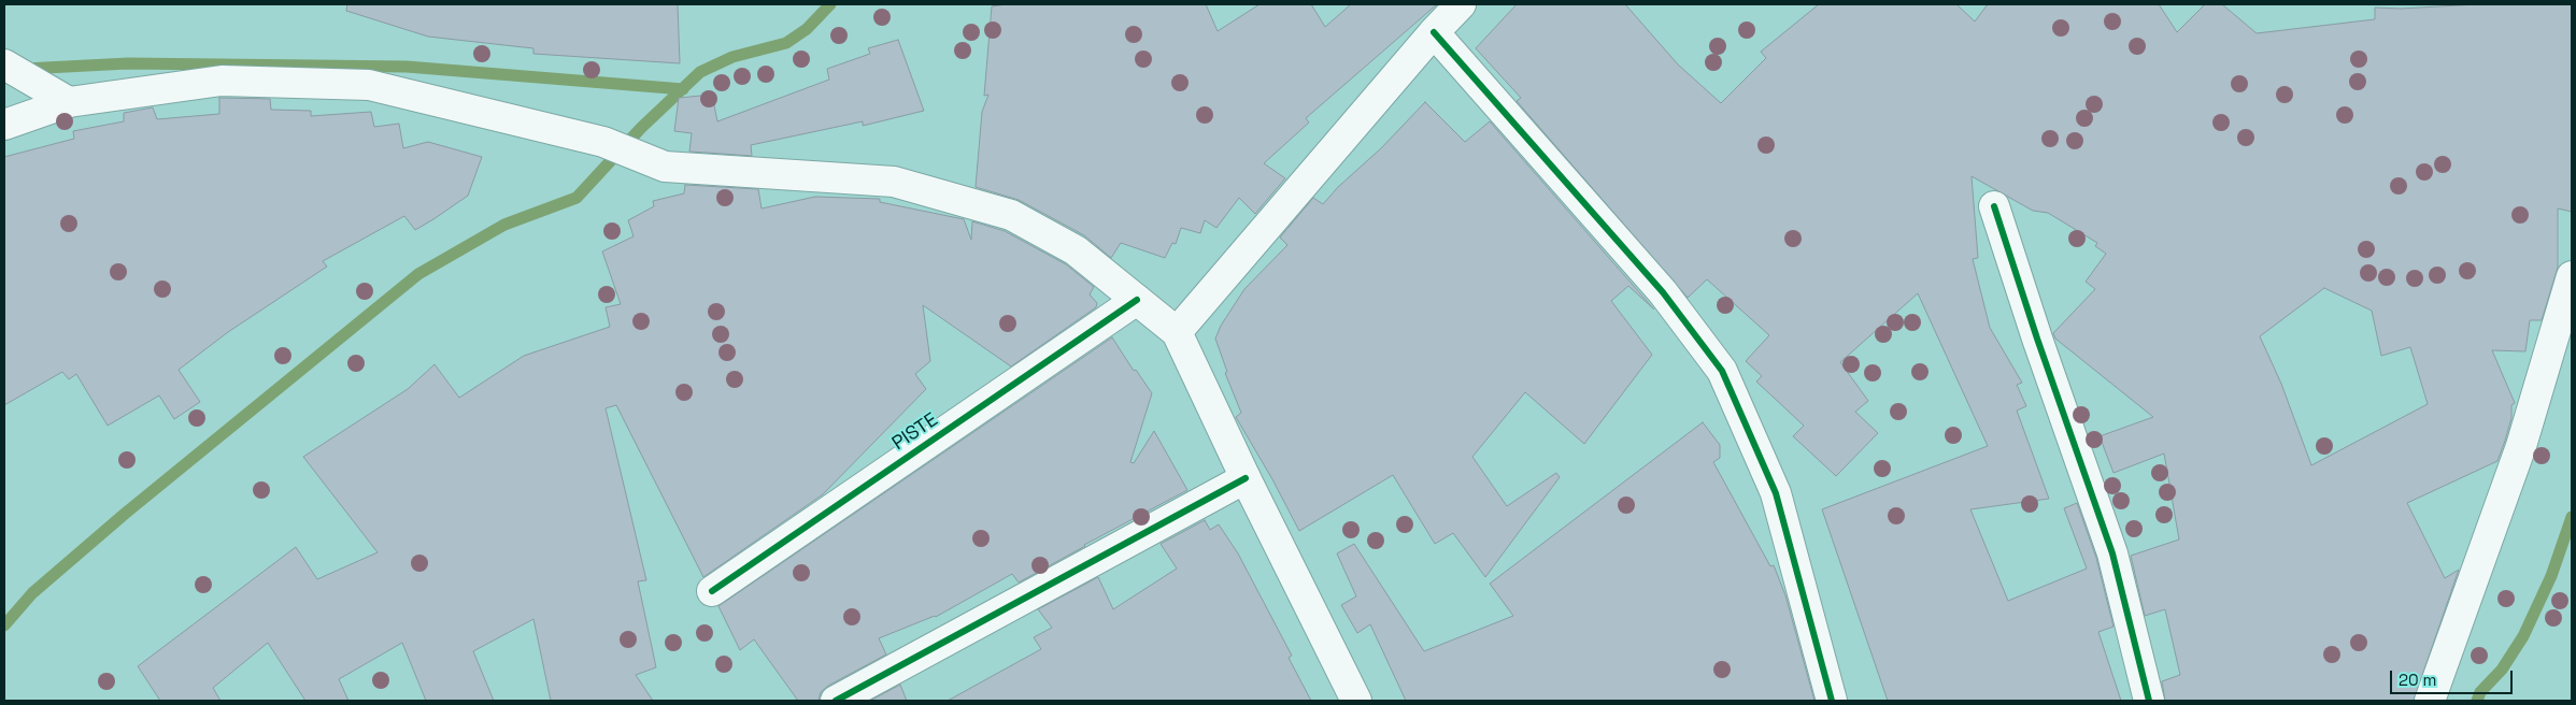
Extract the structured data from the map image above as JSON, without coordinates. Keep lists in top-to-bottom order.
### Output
{
  "streets": {
    "street": ["PISTE"]
  },
  "scale_bar": "20 m"
}
